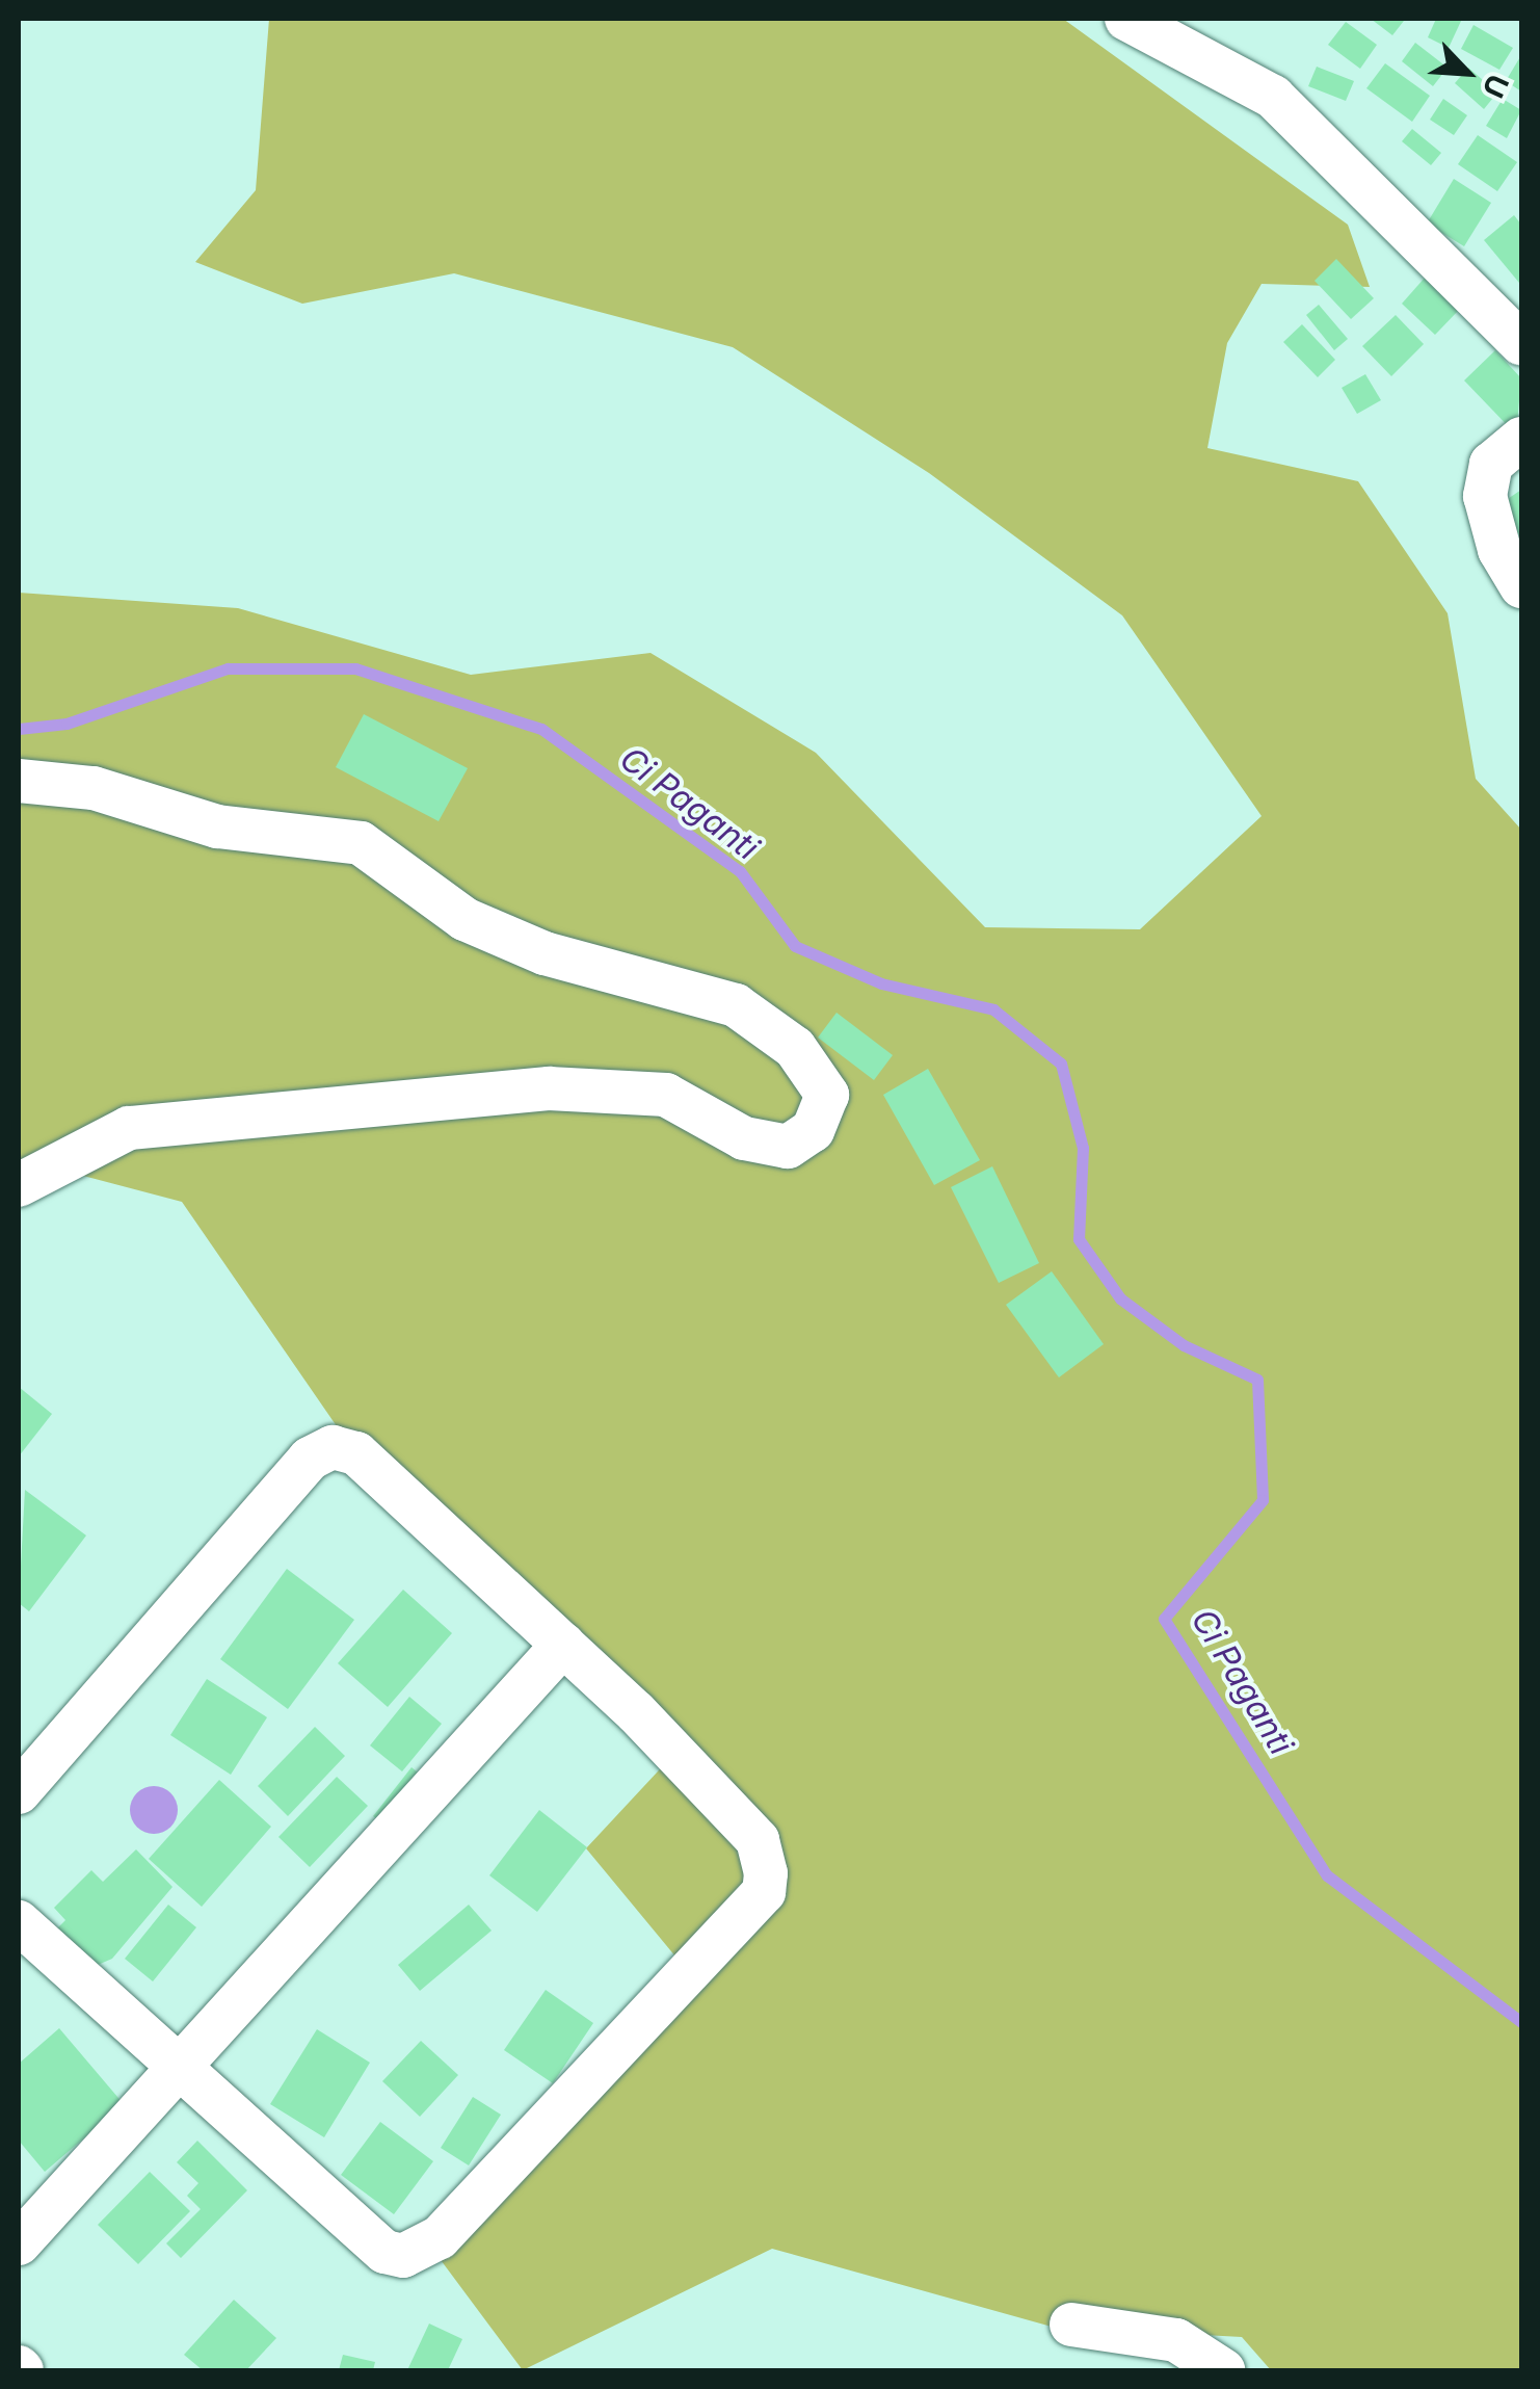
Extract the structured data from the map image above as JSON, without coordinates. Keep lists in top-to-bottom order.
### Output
{
  "water": ["Ci Paganti"],
  "north": "bottom right"
}
